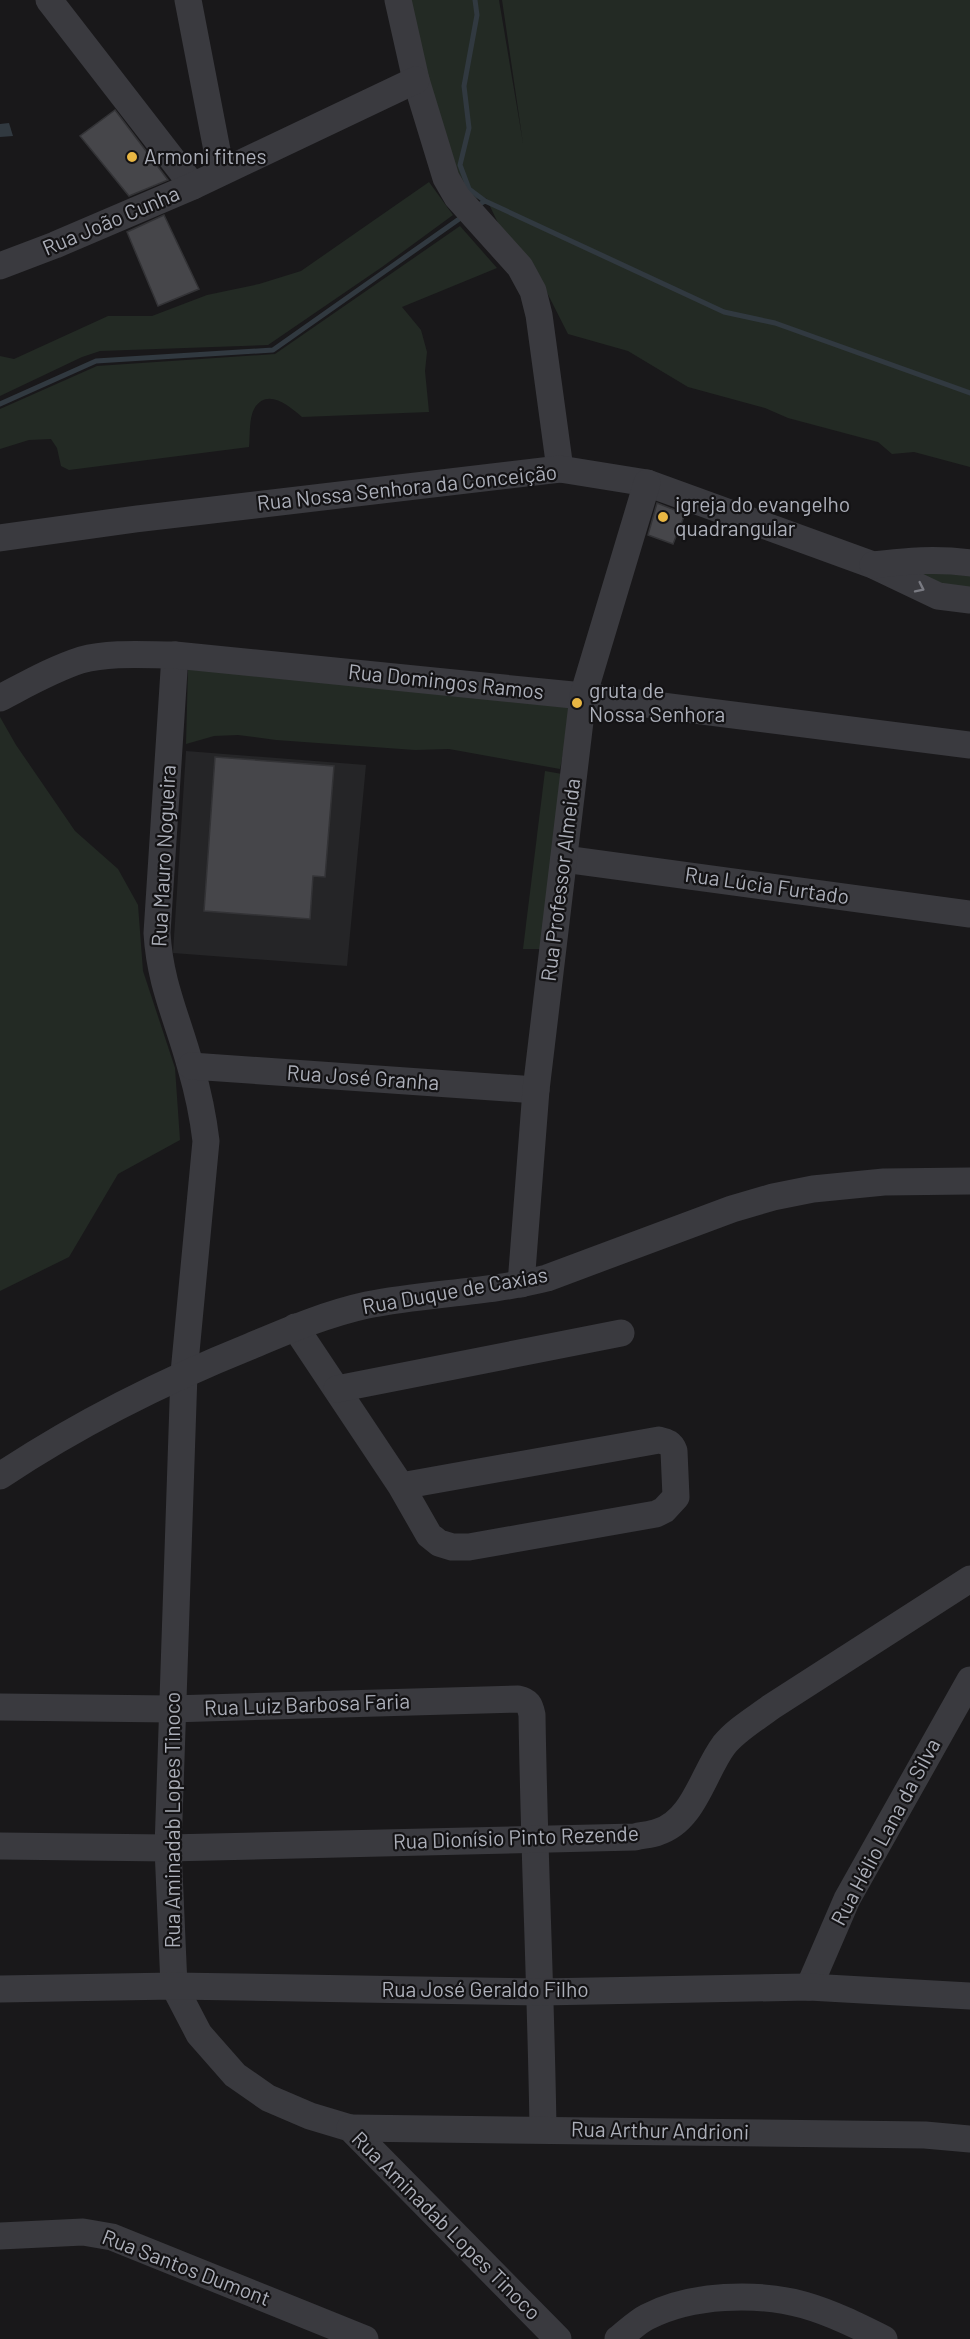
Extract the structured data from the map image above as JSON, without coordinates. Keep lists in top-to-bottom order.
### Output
{
  "streets": {
    "street": [
      "Rua João Cunha",
      "Rua Nossa Senhora da Conceição",
      "Rua Domingos Ramos",
      "Rua Mauro Nogueira",
      "Rua Professor Almeida",
      "Rua Lúcia Furtado",
      "Rua José Granha",
      "Rua Duque de Caxias",
      "Rua Luiz Barbosa Faria",
      "Rua Aminadab Lopes Tinoco",
      "Rua Hélio Lana da Silva",
      "Rua Dionísio Pinto Rezende",
      "Rua José Geraldo Filho",
      "Rua Arthur Andrioni",
      "Rua Santos Dumont"
    ]
  },
  "crossings": [
    ["Rua Nossa Senhora da Conceição", "Rua Professor Almeida"],
    ["Rua Domingos Ramos", "Rua Mauro Nogueira"],
    ["Rua Domingos Ramos", "Rua Professor Almeida"],
    ["Rua Mauro Nogueira", "Rua José Granha"],
    ["Rua Mauro Nogueira", "Rua Duque de Caxias"],
    ["Rua Mauro Nogueira", "Rua Aminadab Lopes Tinoco"],
    ["Rua Professor Almeida", "Rua Lúcia Furtado"],
    ["Rua Professor Almeida", "Rua José Granha"],
    ["Rua Professor Almeida", "Rua Duque de Caxias"],
    ["Rua Duque de Caxias", "Rua Aminadab Lopes Tinoco"],
    ["Rua Luiz Barbosa Faria", "Rua Aminadab Lopes Tinoco"],
    ["Rua Luiz Barbosa Faria", "Rua Dionísio Pinto Rezende"],
    ["Rua Aminadab Lopes Tinoco", "Rua Dionísio Pinto Rezende"],
    ["Rua Aminadab Lopes Tinoco", "Rua José Geraldo Filho"],
    ["Rua Aminadab Lopes Tinoco", "Rua Arthur Andrioni"],
    ["Rua Hélio Lana da Silva", "Rua José Geraldo Filho"]
  ],
  "places": ["Armoni fitnes", "igreja do evangelho quadrangular", "gruta de Nossa Senhora"]
}
